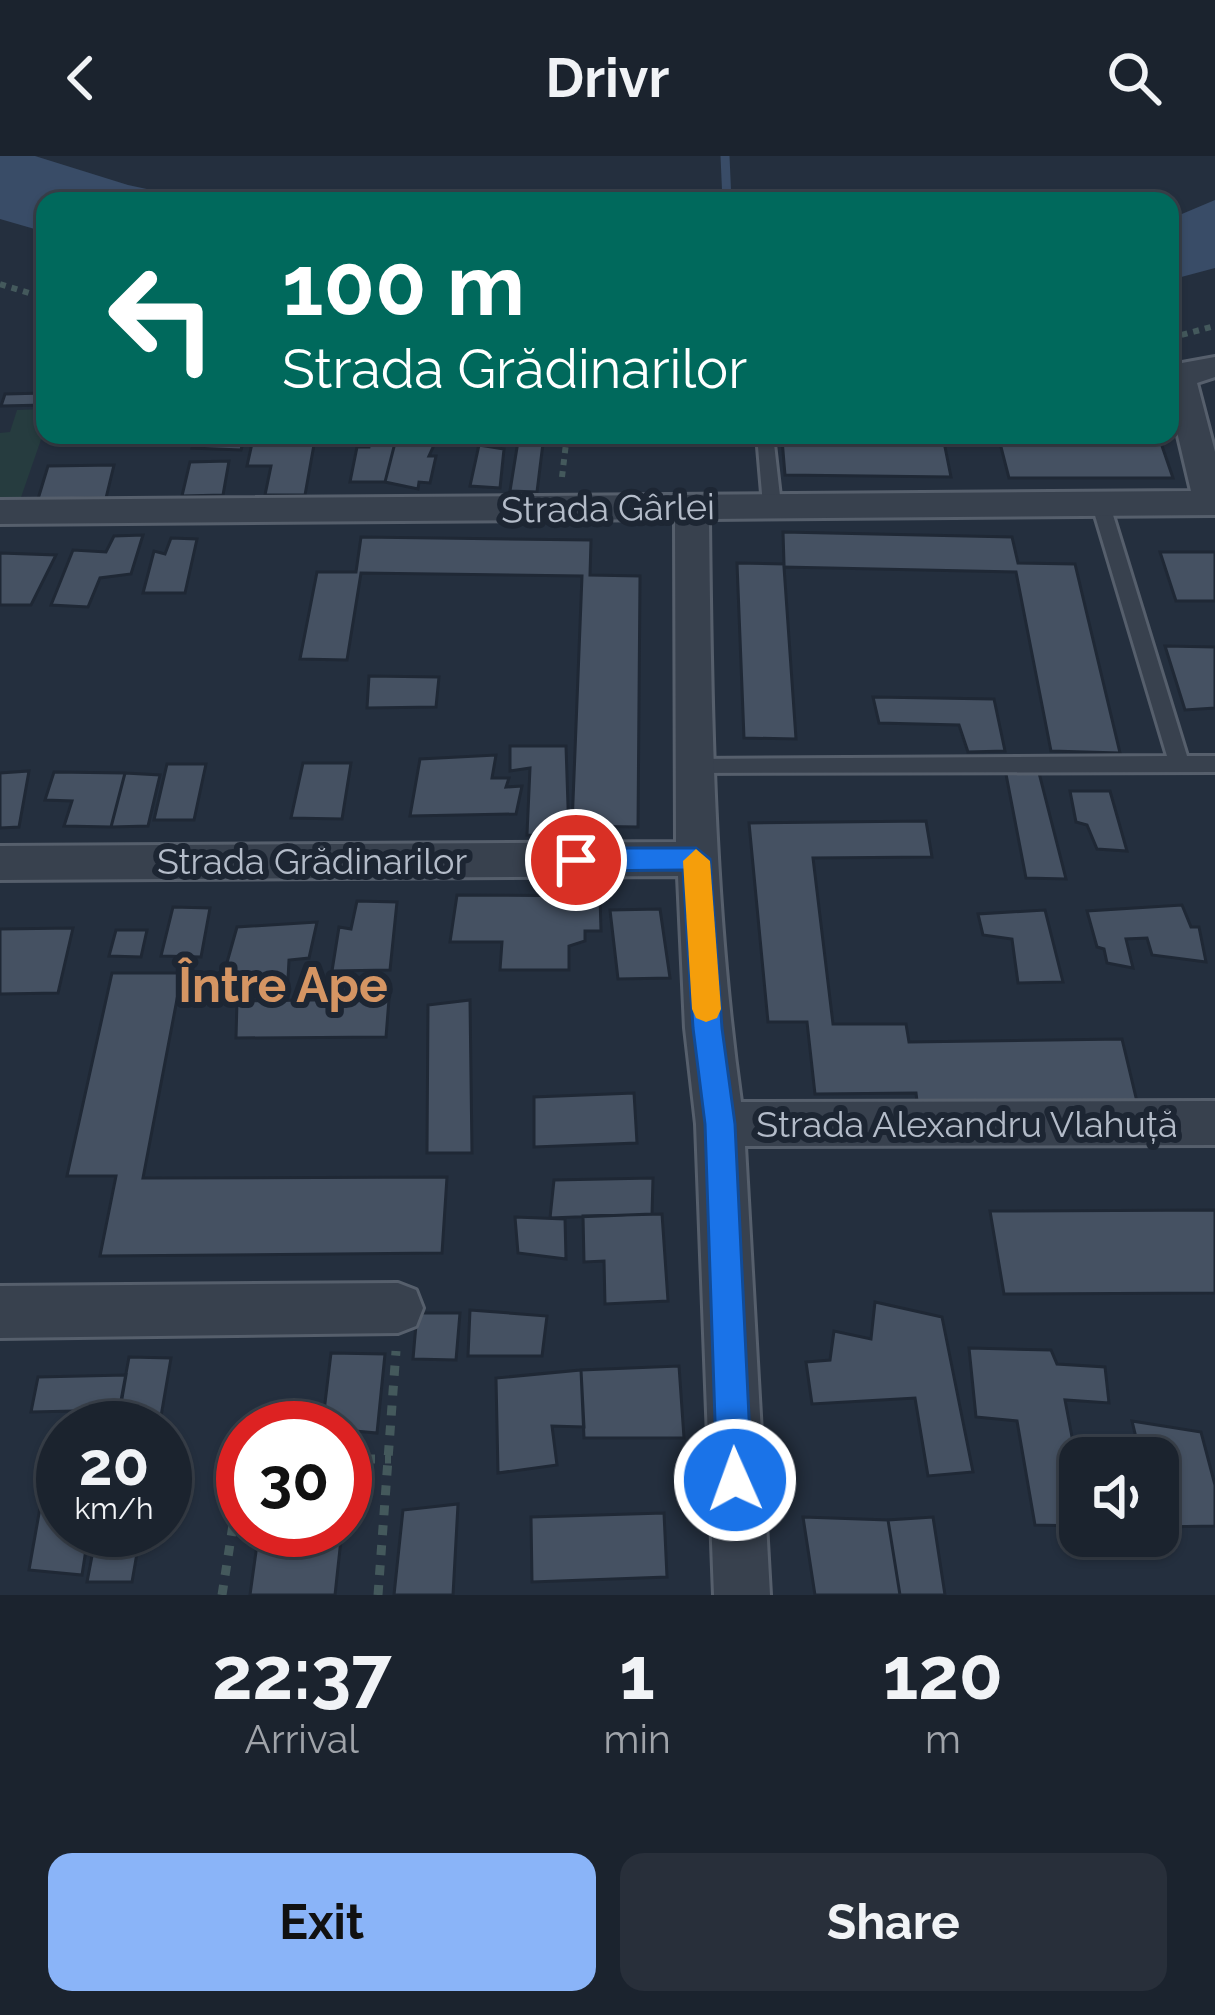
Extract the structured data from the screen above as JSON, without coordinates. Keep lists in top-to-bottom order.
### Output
{
  "streets": {
    "street": ["Strada Gârlei", "Strada Grădinarilor", "Strada Alexandru Vlahuță"]
  },
  "districts": ["Între Ape"],
  "page": {
    "header": "Drivr",
    "turn": ["100 m", "Strada Grădinarilor"],
    "speed": "20 km/h",
    "limit": "30",
    "eta": [
      "22:37",
      "Arrival",
      "1",
      "min",
      "120",
      "m"
    ],
    "buttons": ["Exit", "Share"]
  }
}
